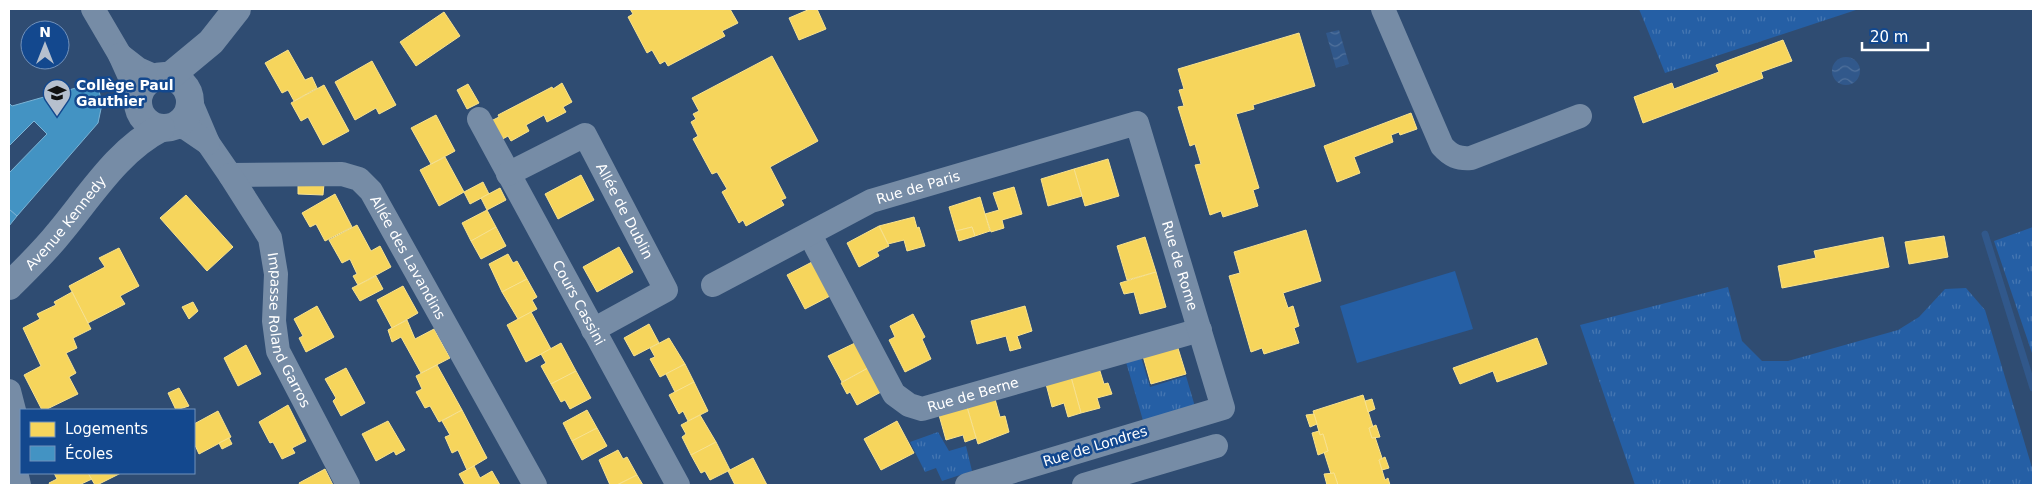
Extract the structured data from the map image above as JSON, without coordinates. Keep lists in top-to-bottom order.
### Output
{
  "streets": {
    "street": [
      "Rue de Paris",
      "Allée de Dublin",
      "Avenue Kennedy",
      "Allée des Lavandins",
      "Rue de Rome",
      "Cours Cassini",
      "Impasse Roland Garros",
      "Rue de Berne",
      "Rue de Londres"
    ]
  },
  "crossings": [
    ["Rue de Paris", "Rue de Rome"],
    ["Rue de Paris", "Rue de Berne"],
    ["Allée de Dublin", "Cours Cassini"],
    ["Allée des Lavandins", "Impasse Roland Garros"],
    ["Rue de Rome", "Rue de Berne"],
    ["Rue de Rome", "Rue de Londres"]
  ],
  "places": {
    "school or university": ["Collège Paul Gauthier"]
  },
  "legend": ["Logements", "Écoles"],
  "scale_bar": "20 m",
  "north": "top"
}
